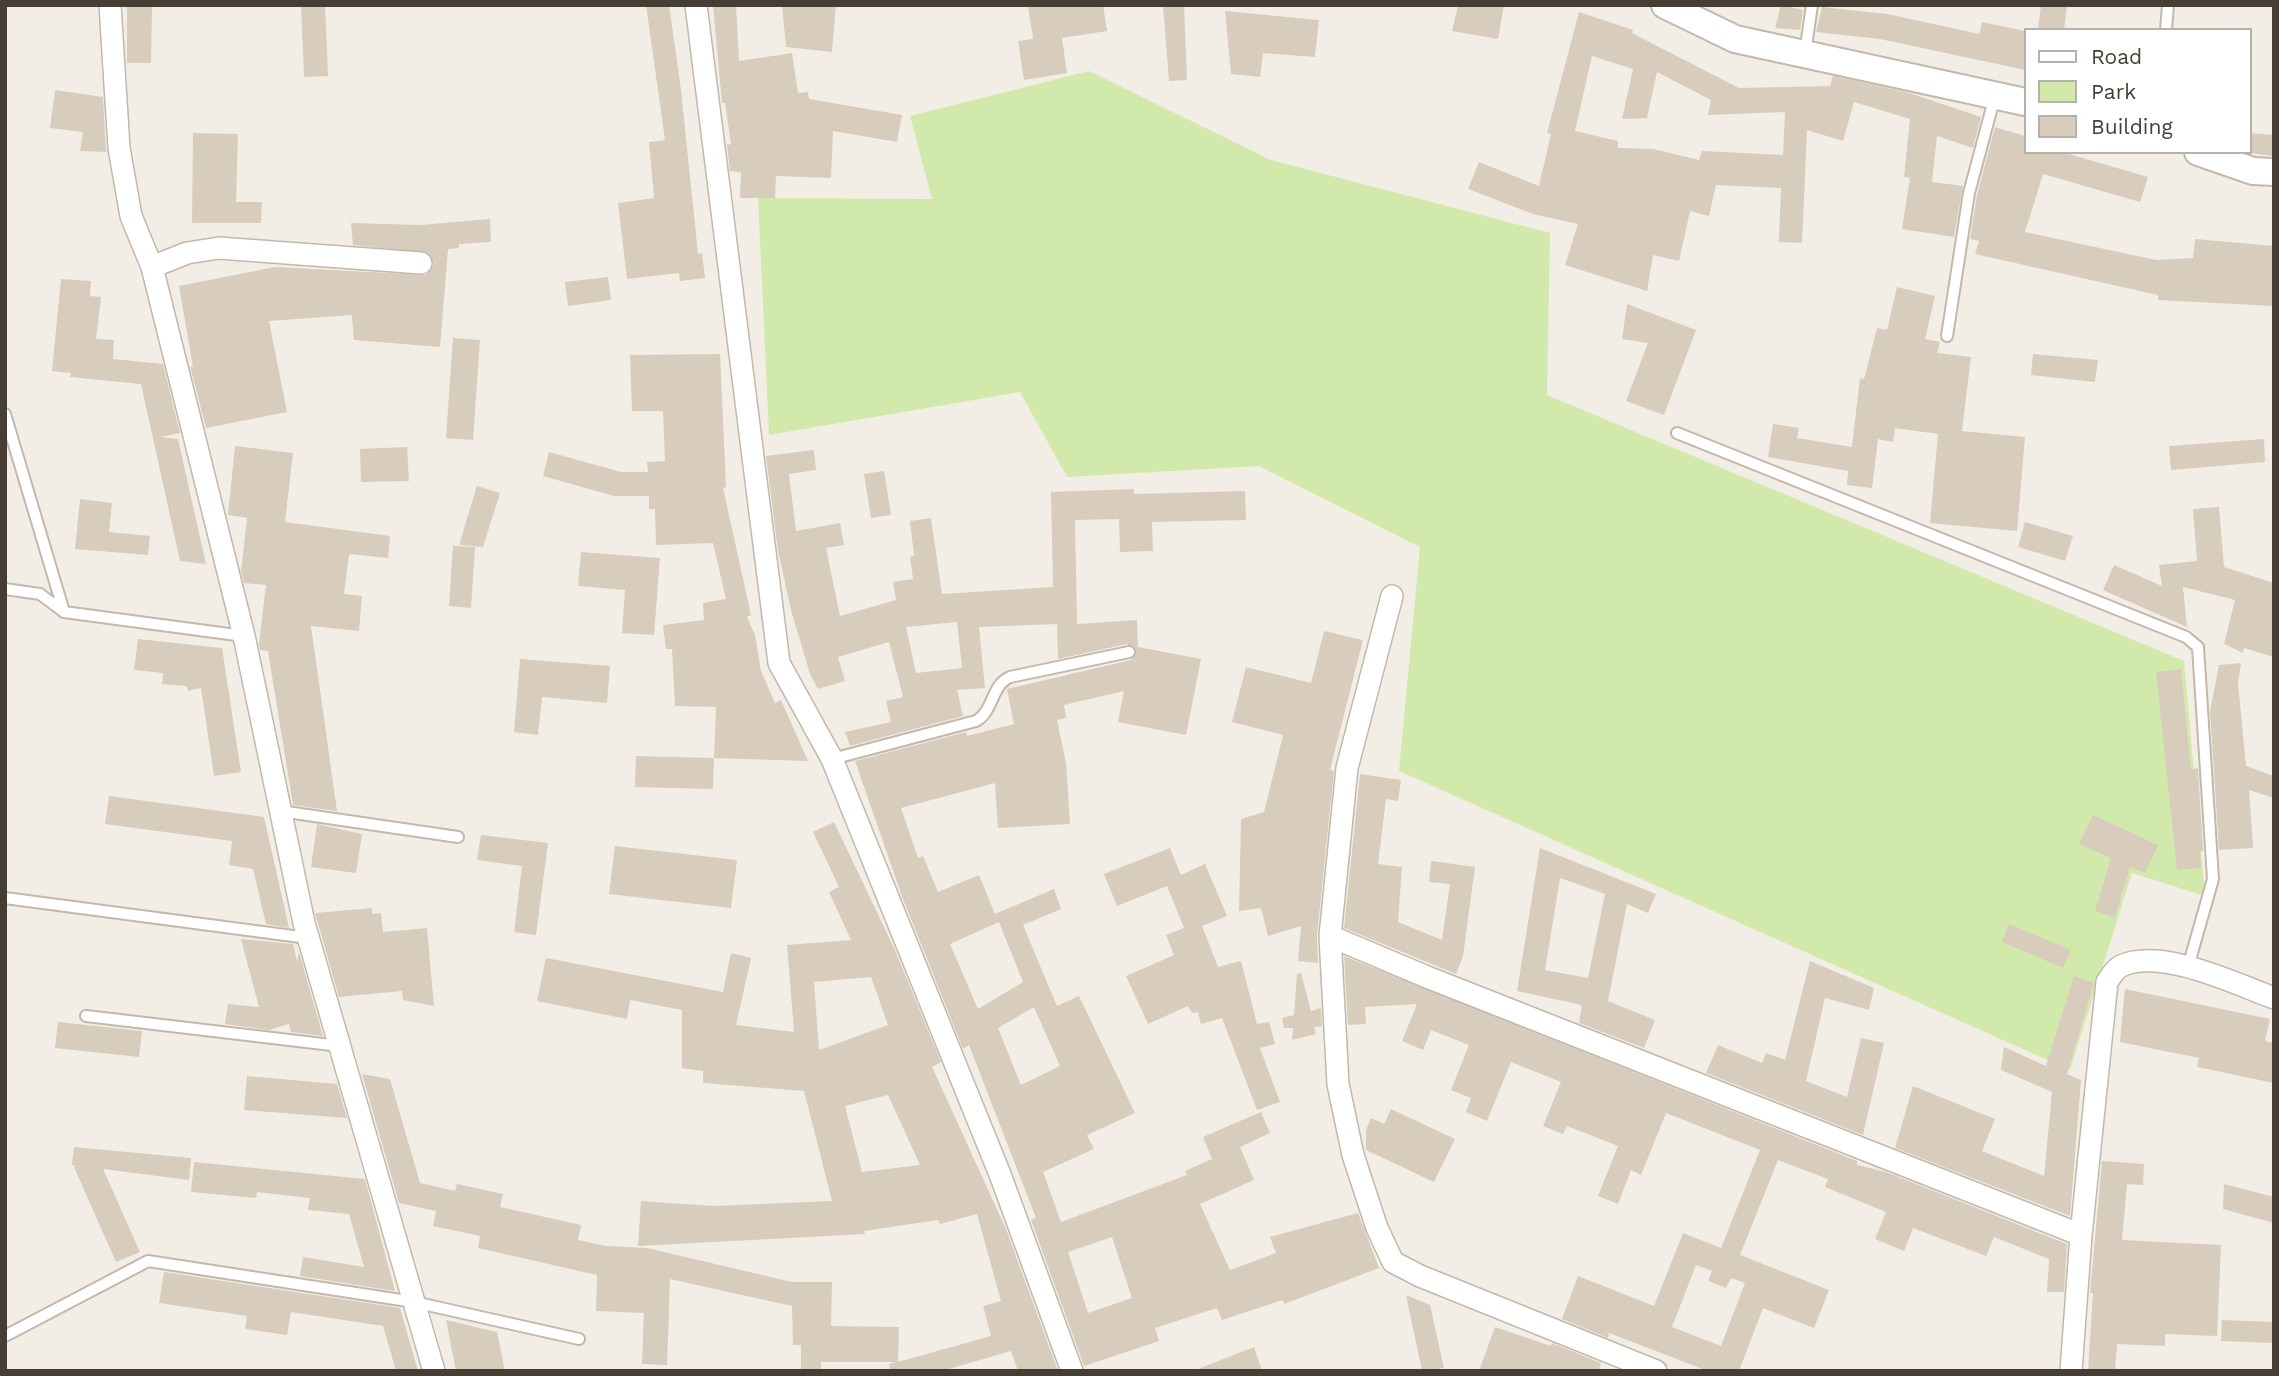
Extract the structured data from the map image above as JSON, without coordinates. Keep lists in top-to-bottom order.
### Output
{
  "legend": ["Road", "Park", "Building"]
}
